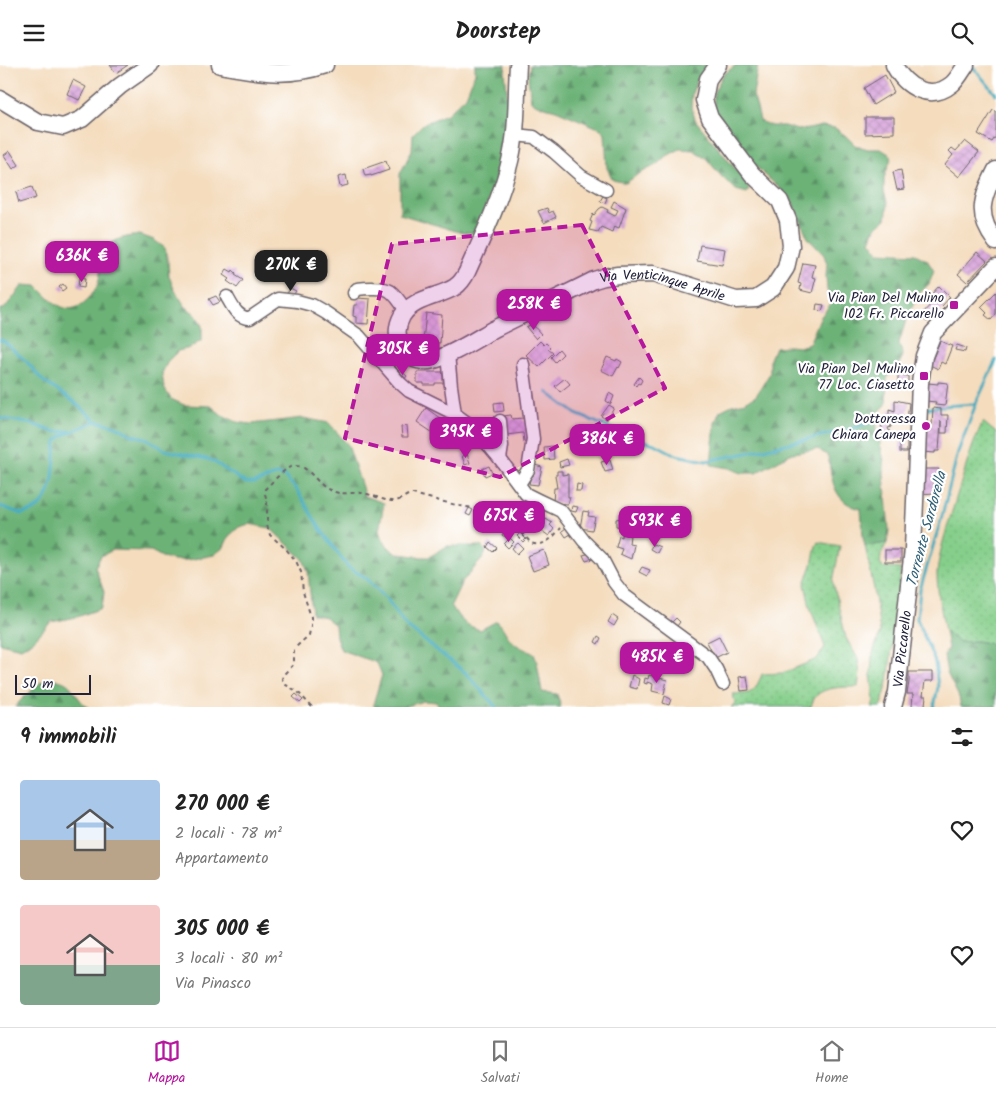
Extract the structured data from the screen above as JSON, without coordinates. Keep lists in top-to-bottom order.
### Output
{
  "streets": {
    "main road": ["Via Venticinque Aprile", "Via Piccarello"]
  },
  "water": ["Torrente Sardorella"],
  "places": {
    "transit": ["Via Pian Del Mulino 102 Fr. Piccarello", "Via Pian Del Mulino 77 Loc. Ciasetto"],
    "other": ["Dottoressa Chiara Canepa"]
  },
  "scale_bar": "50 m",
  "page": {
    "header": "Doorstep",
    "price": [
      "636K €",
      "270K €",
      "258K €",
      "305K €",
      "395K €",
      "386K €",
      "675K €",
      "593K €",
      "485K €"
    ],
    "scale": "50 m",
    "heading": "9 immobili",
    "list": [
      {
        "name": "270 000 €",
        "note": "2 locali · 78 m² · Appartamento"
      },
      {
        "name": "305 000 €",
        "note": "3 locali · 80 m² · Via Pinasco"
      }
    ],
    "tabs": ["Mappa", "Salvati", "Home"]
  }
}
